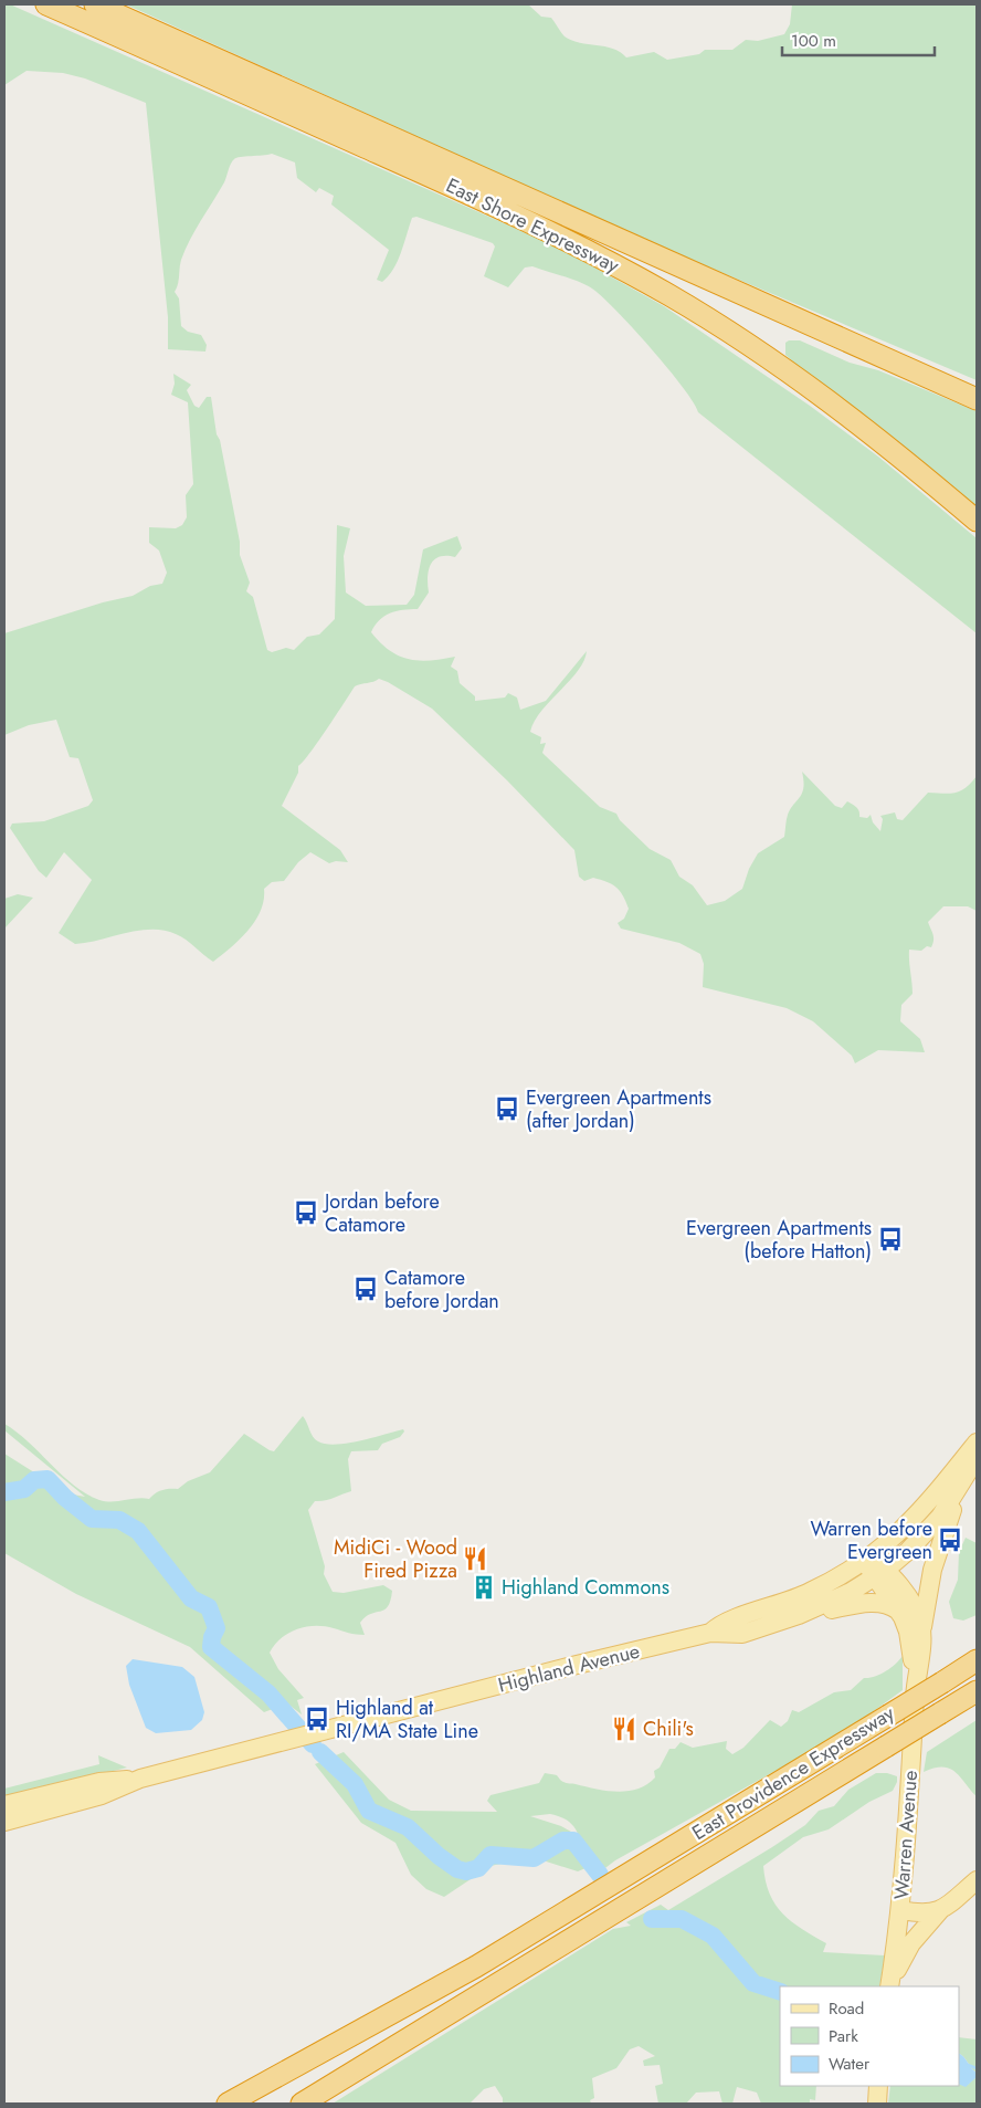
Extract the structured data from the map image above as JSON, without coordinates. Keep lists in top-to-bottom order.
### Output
{
  "streets": {
    "highway": ["East Shore Expressway", "East Providence Expressway"],
    "main road": ["Highland Avenue", "Warren Avenue"]
  },
  "crossings": [
    ["Highland Avenue", "Warren Avenue"]
  ],
  "places": {
    "bus stop": [
      "Evergreen Apartments (after Jordan)",
      "Jordan before Catamore",
      "Evergreen Apartments (before Hatton)",
      "Catamore before Jordan",
      "Warren before Evergreen",
      "Highland at RI/MA State Line"
    ],
    "restaurant": ["MidiCi - Wood Fired Pizza", "Chili's"],
    "building": ["Highland Commons"]
  },
  "legend": ["Road", "Park", "Water"],
  "scale_bar": "100 m"
}
